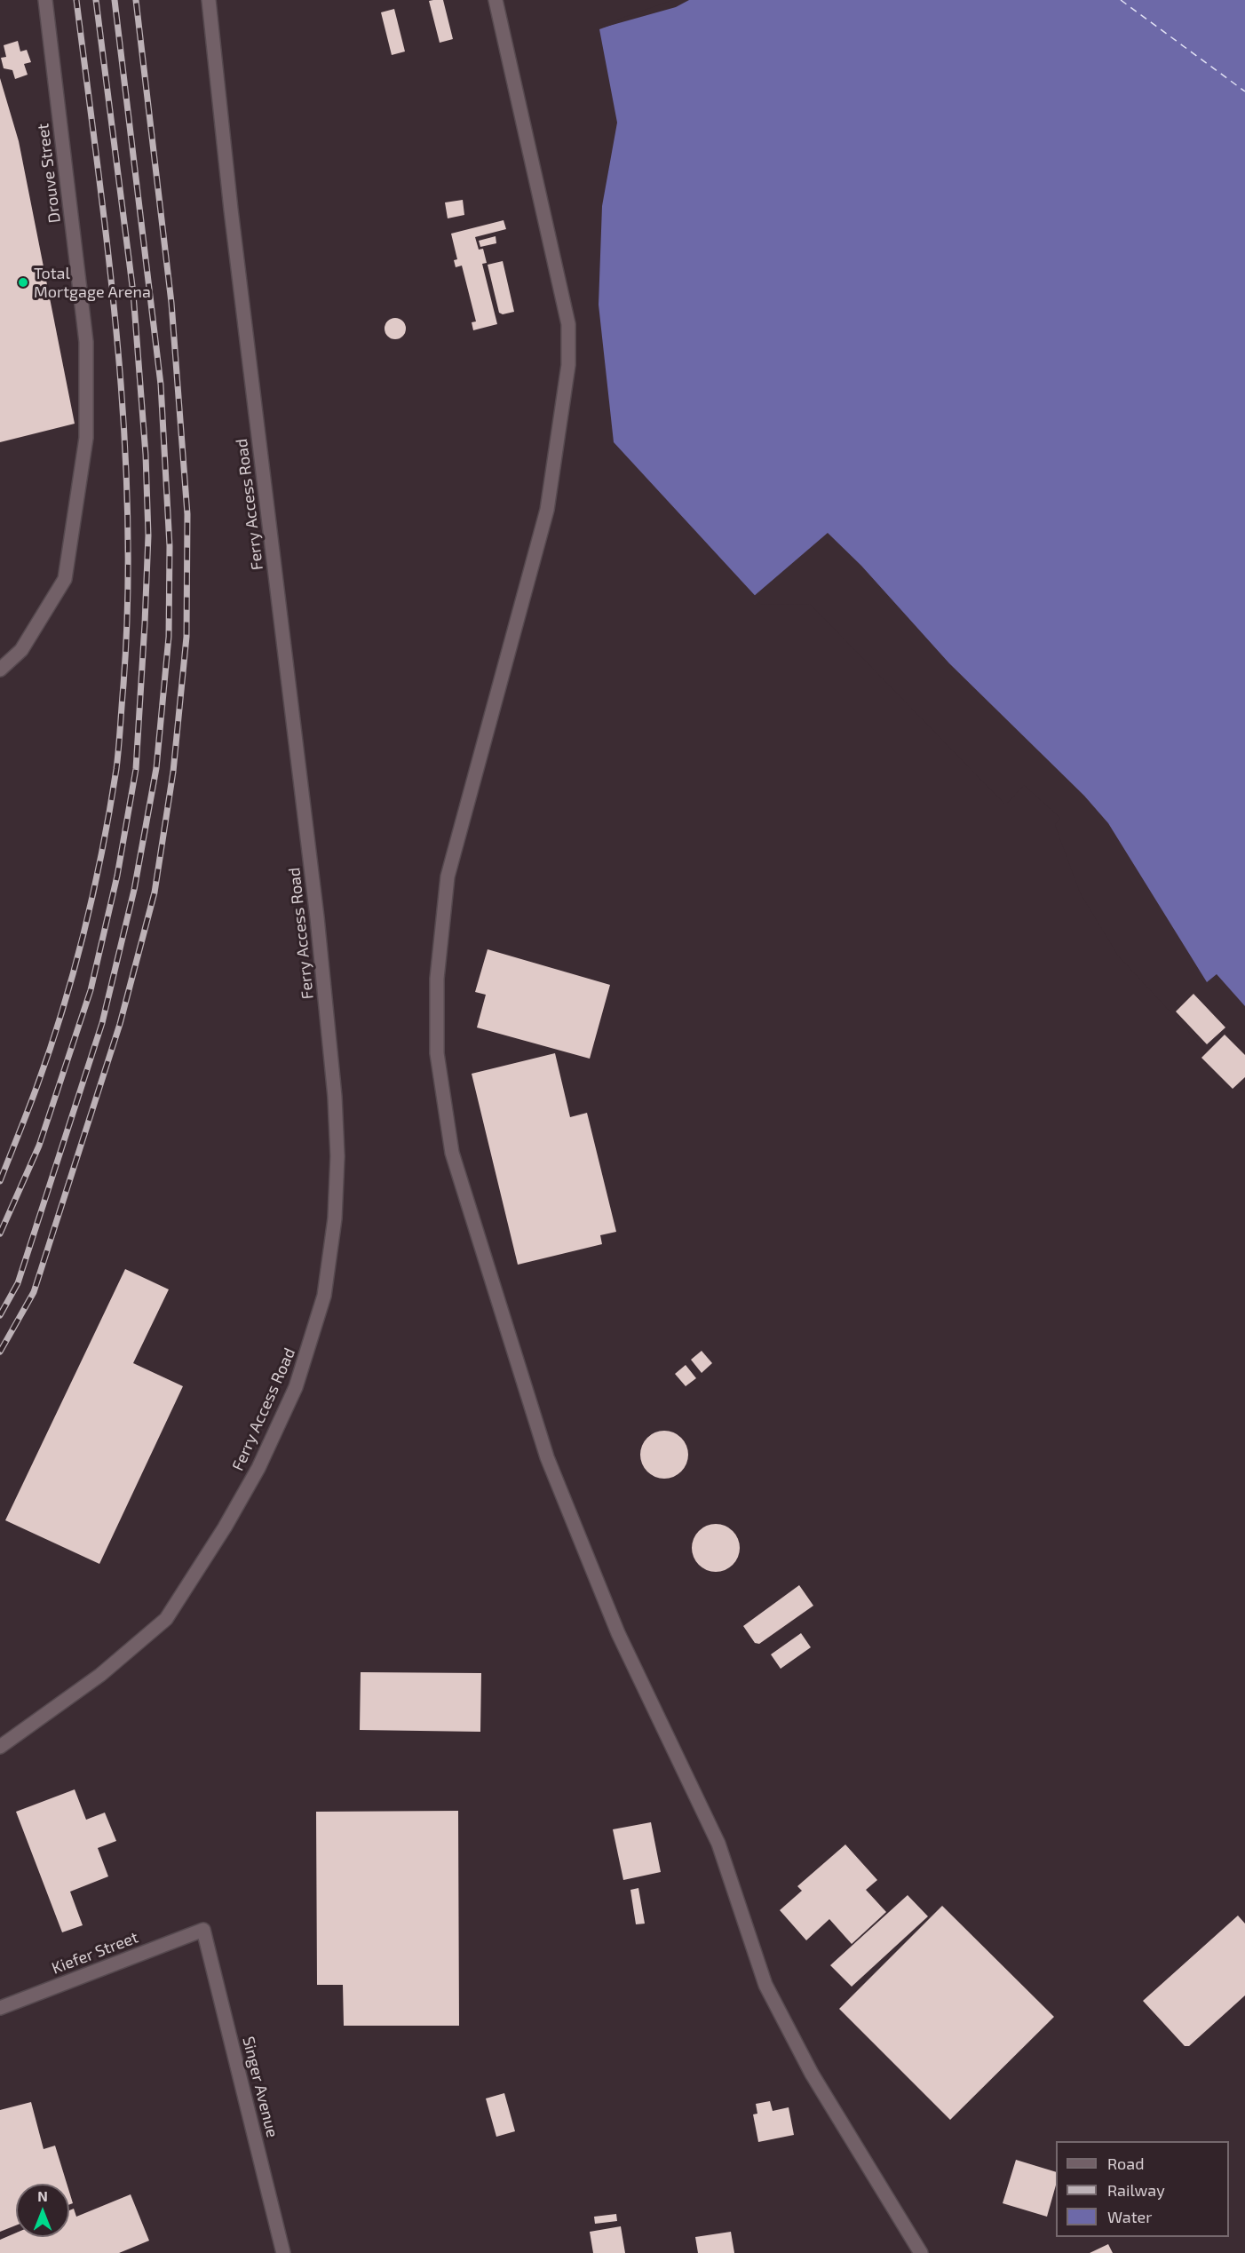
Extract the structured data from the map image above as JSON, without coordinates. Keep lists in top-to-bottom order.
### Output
{
  "streets": {
    "street": [
      "Drouve Street",
      "Ferry Access Road",
      "Kiefer Street",
      "Singer Avenue"
    ]
  },
  "crossings": [
    ["Kiefer Street", "Singer Avenue"]
  ],
  "places": ["Total Mortgage Arena"],
  "legend": ["Road", "Railway", "Water"],
  "north": "top"
}
